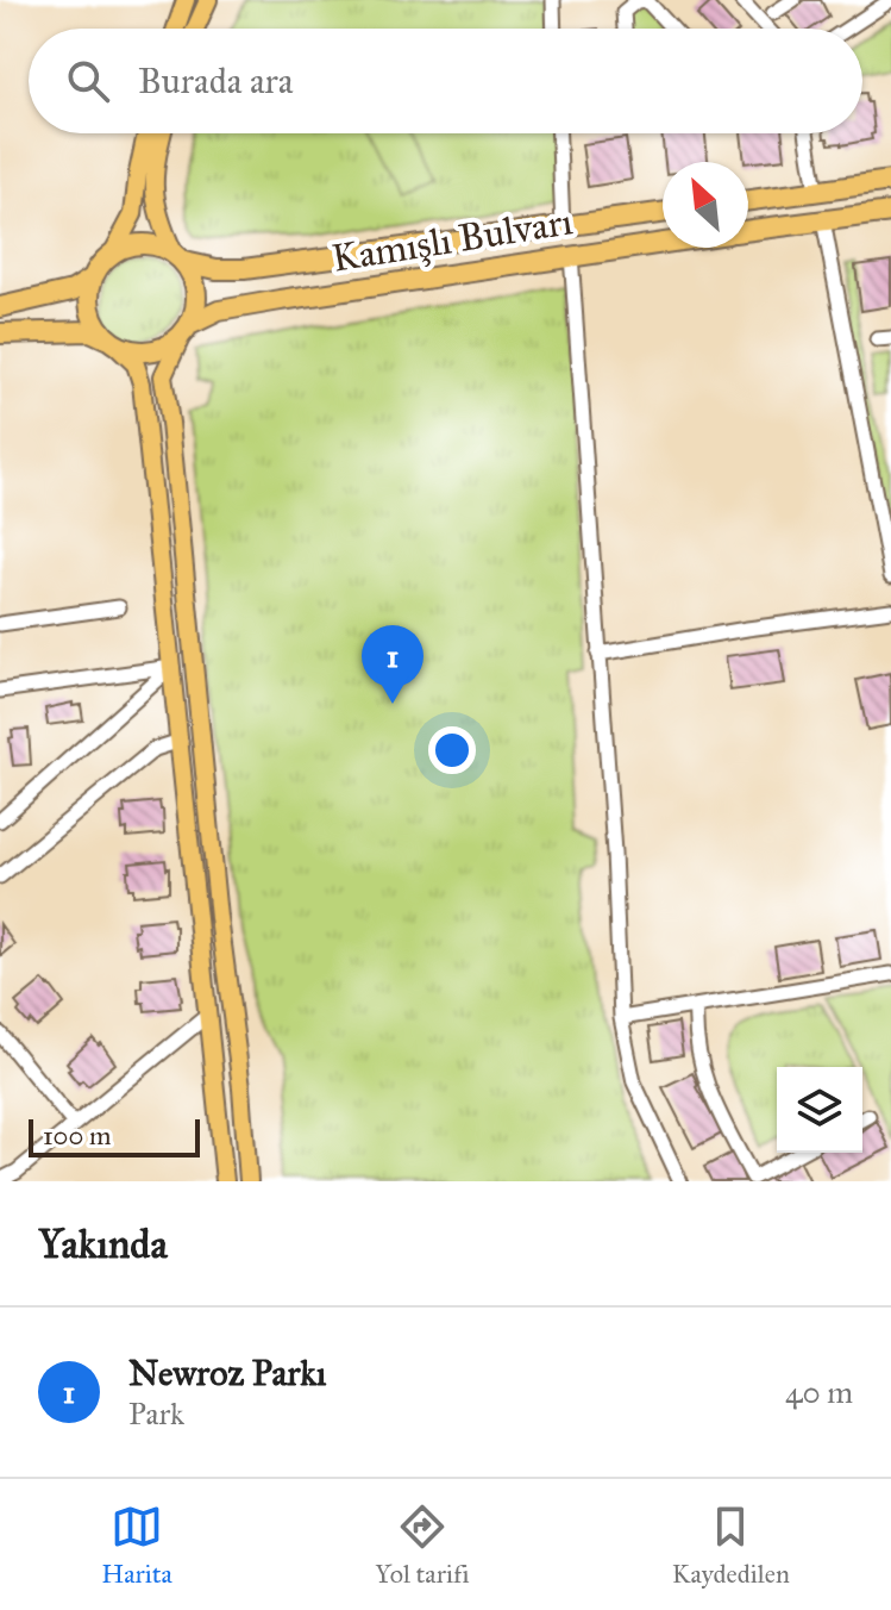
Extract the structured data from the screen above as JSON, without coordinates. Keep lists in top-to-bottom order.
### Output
{
  "streets": {
    "highway": ["Kamışlı Bulvarı"]
  },
  "scale_bar": "100 m",
  "north": "top left",
  "page": {
    "search": "Burada ara",
    "pins": "1",
    "scale": "100 m",
    "heading": "Yakında",
    "list": [
      {
        "mark": "1",
        "name": "Newroz Parkı",
        "note": "Park",
        "value": "40 m"
      }
    ],
    "nav": ["Harita", "Yol tarifi", "Kaydedilen"]
  }
}
